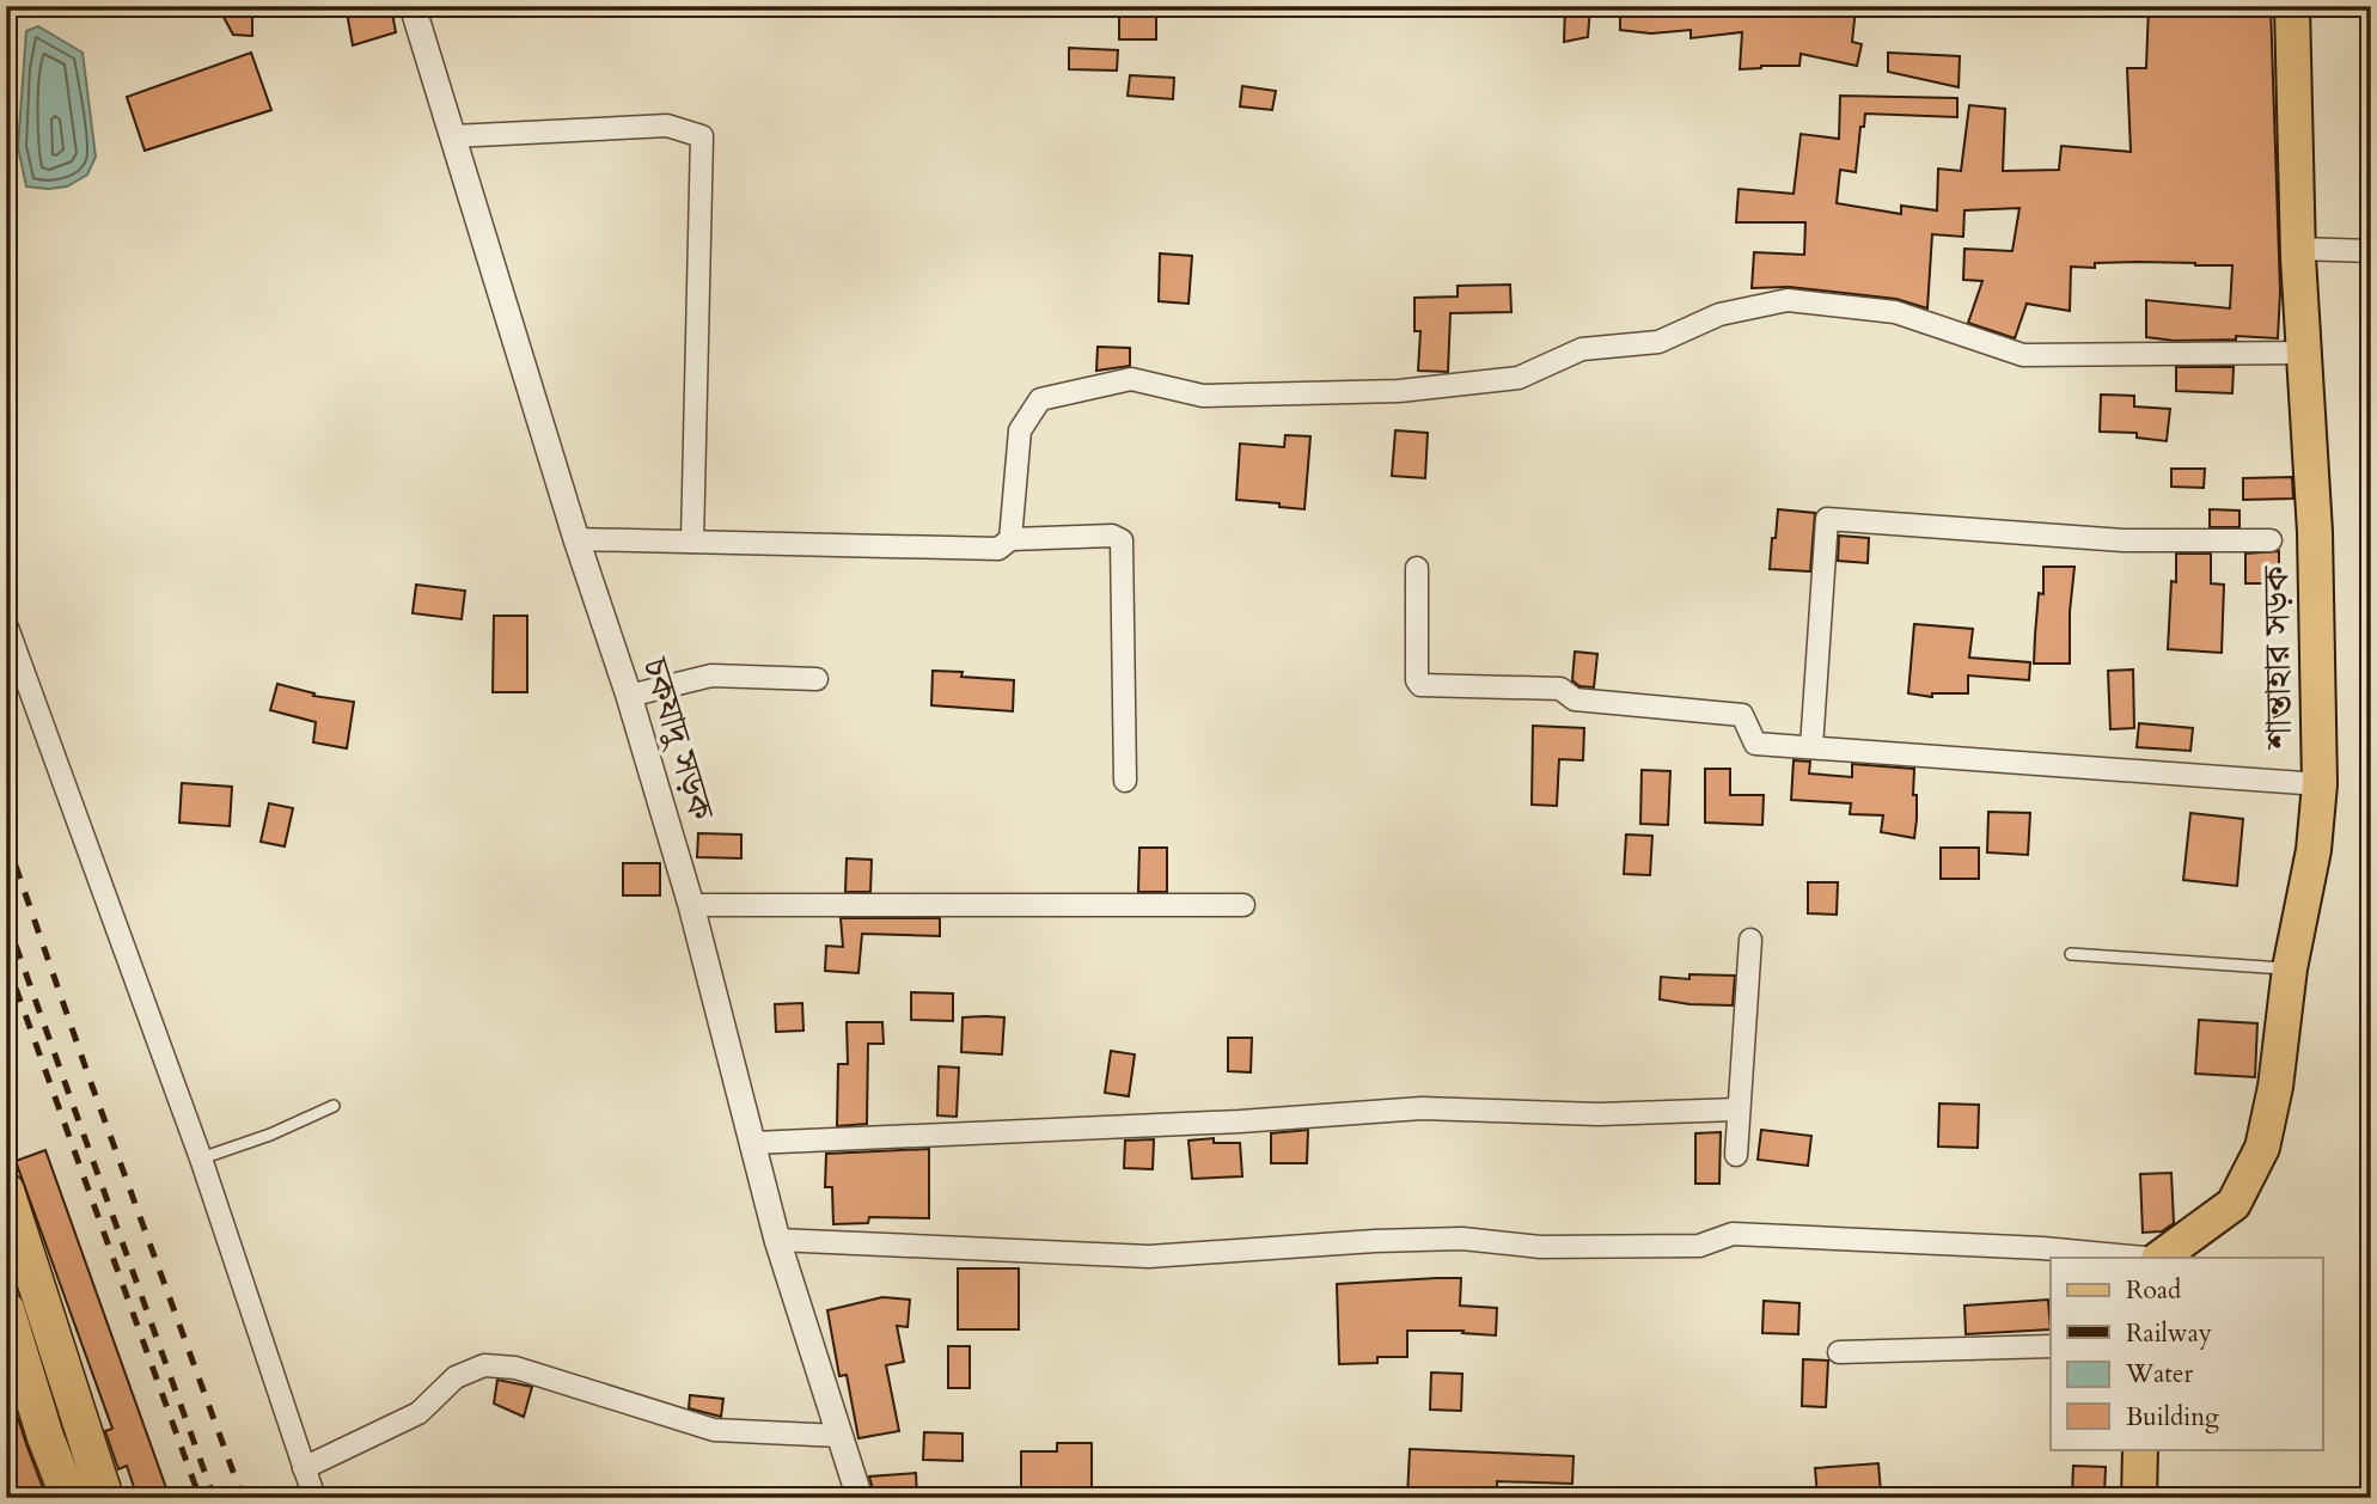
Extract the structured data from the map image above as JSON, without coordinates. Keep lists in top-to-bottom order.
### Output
{
  "streets": {
    "main road": ["শান্তাহার সড়ক"],
    "street": ["চকযাদু সড়ক"]
  },
  "legend": [
    "Road",
    "Railway",
    "Water",
    "Building"
  ]
}
